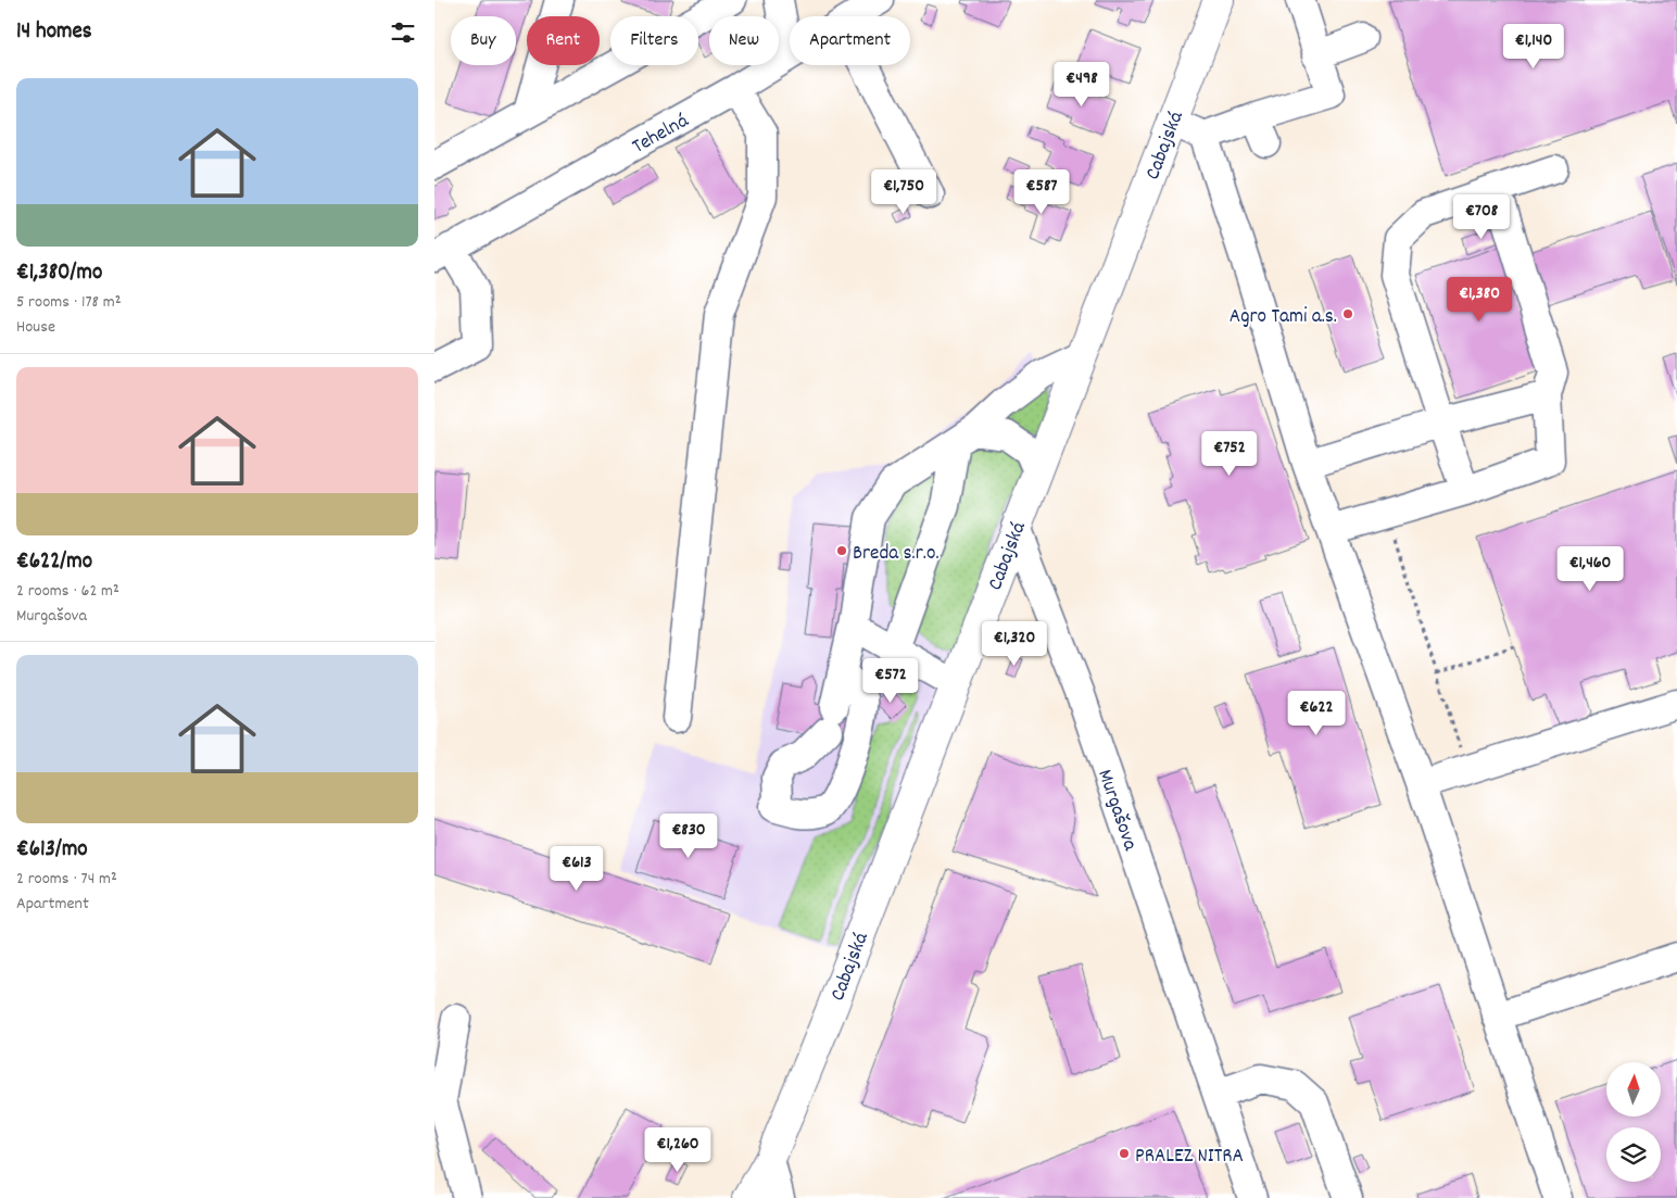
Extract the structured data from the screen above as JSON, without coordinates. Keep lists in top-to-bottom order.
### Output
{
  "streets": {
    "main road": ["Cabajská"],
    "street": ["Tehelná", "Murgašova"]
  },
  "crossings": [
    ["Cabajská", "Murgašova"]
  ],
  "places": ["Agro Tami a.s.", "Breda s.r.o.", "PRALEZ NITRA"],
  "north": "top",
  "page": {
    "heading": "14 homes",
    "chip": [
      "Buy",
      "Rent",
      "Filters",
      "New",
      "Apartment"
    ],
    "price": [
      "€1,140",
      "€498",
      "€1,750",
      "€587",
      "€708",
      "€1,380",
      "€752",
      "€1,460",
      "€1,320",
      "€572",
      "€622",
      "€830",
      "€613",
      "€1,260"
    ],
    "list": [
      {
        "name": "€1,380/mo",
        "note": "5 rooms · 178 m² · House"
      },
      {
        "name": "€622/mo",
        "note": "2 rooms · 62 m² · Murgašova"
      },
      {
        "name": "€613/mo",
        "note": "2 rooms · 74 m² · Apartment"
      }
    ]
  }
}
